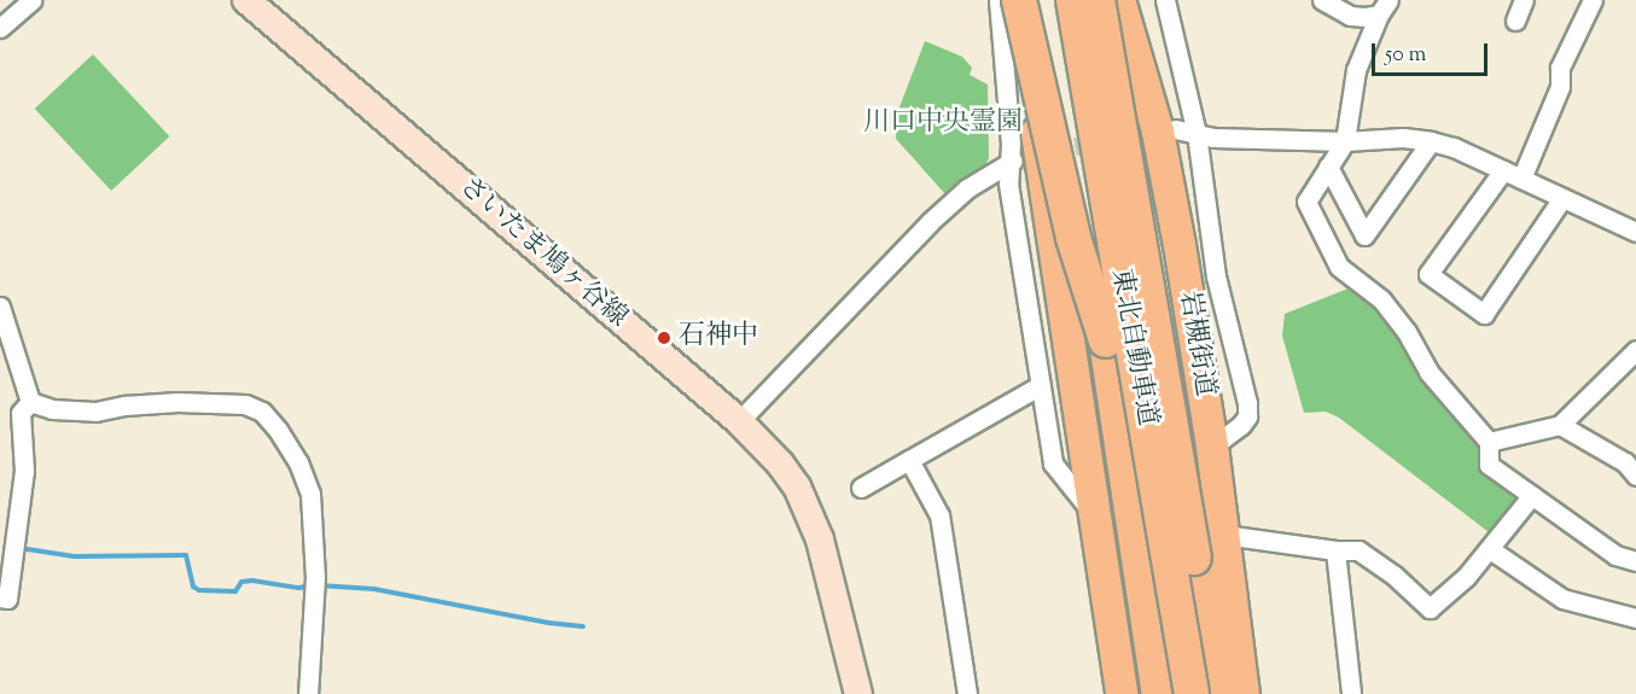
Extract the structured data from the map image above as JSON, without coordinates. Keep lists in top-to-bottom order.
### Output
{
  "streets": {
    "highway": ["岩槻街道", "東北自動車道"],
    "main road": ["さいたま鳩ヶ谷線"]
  },
  "parks": ["川口中央霊園"],
  "places": ["石神中"],
  "scale_bar": "50 m"
}
